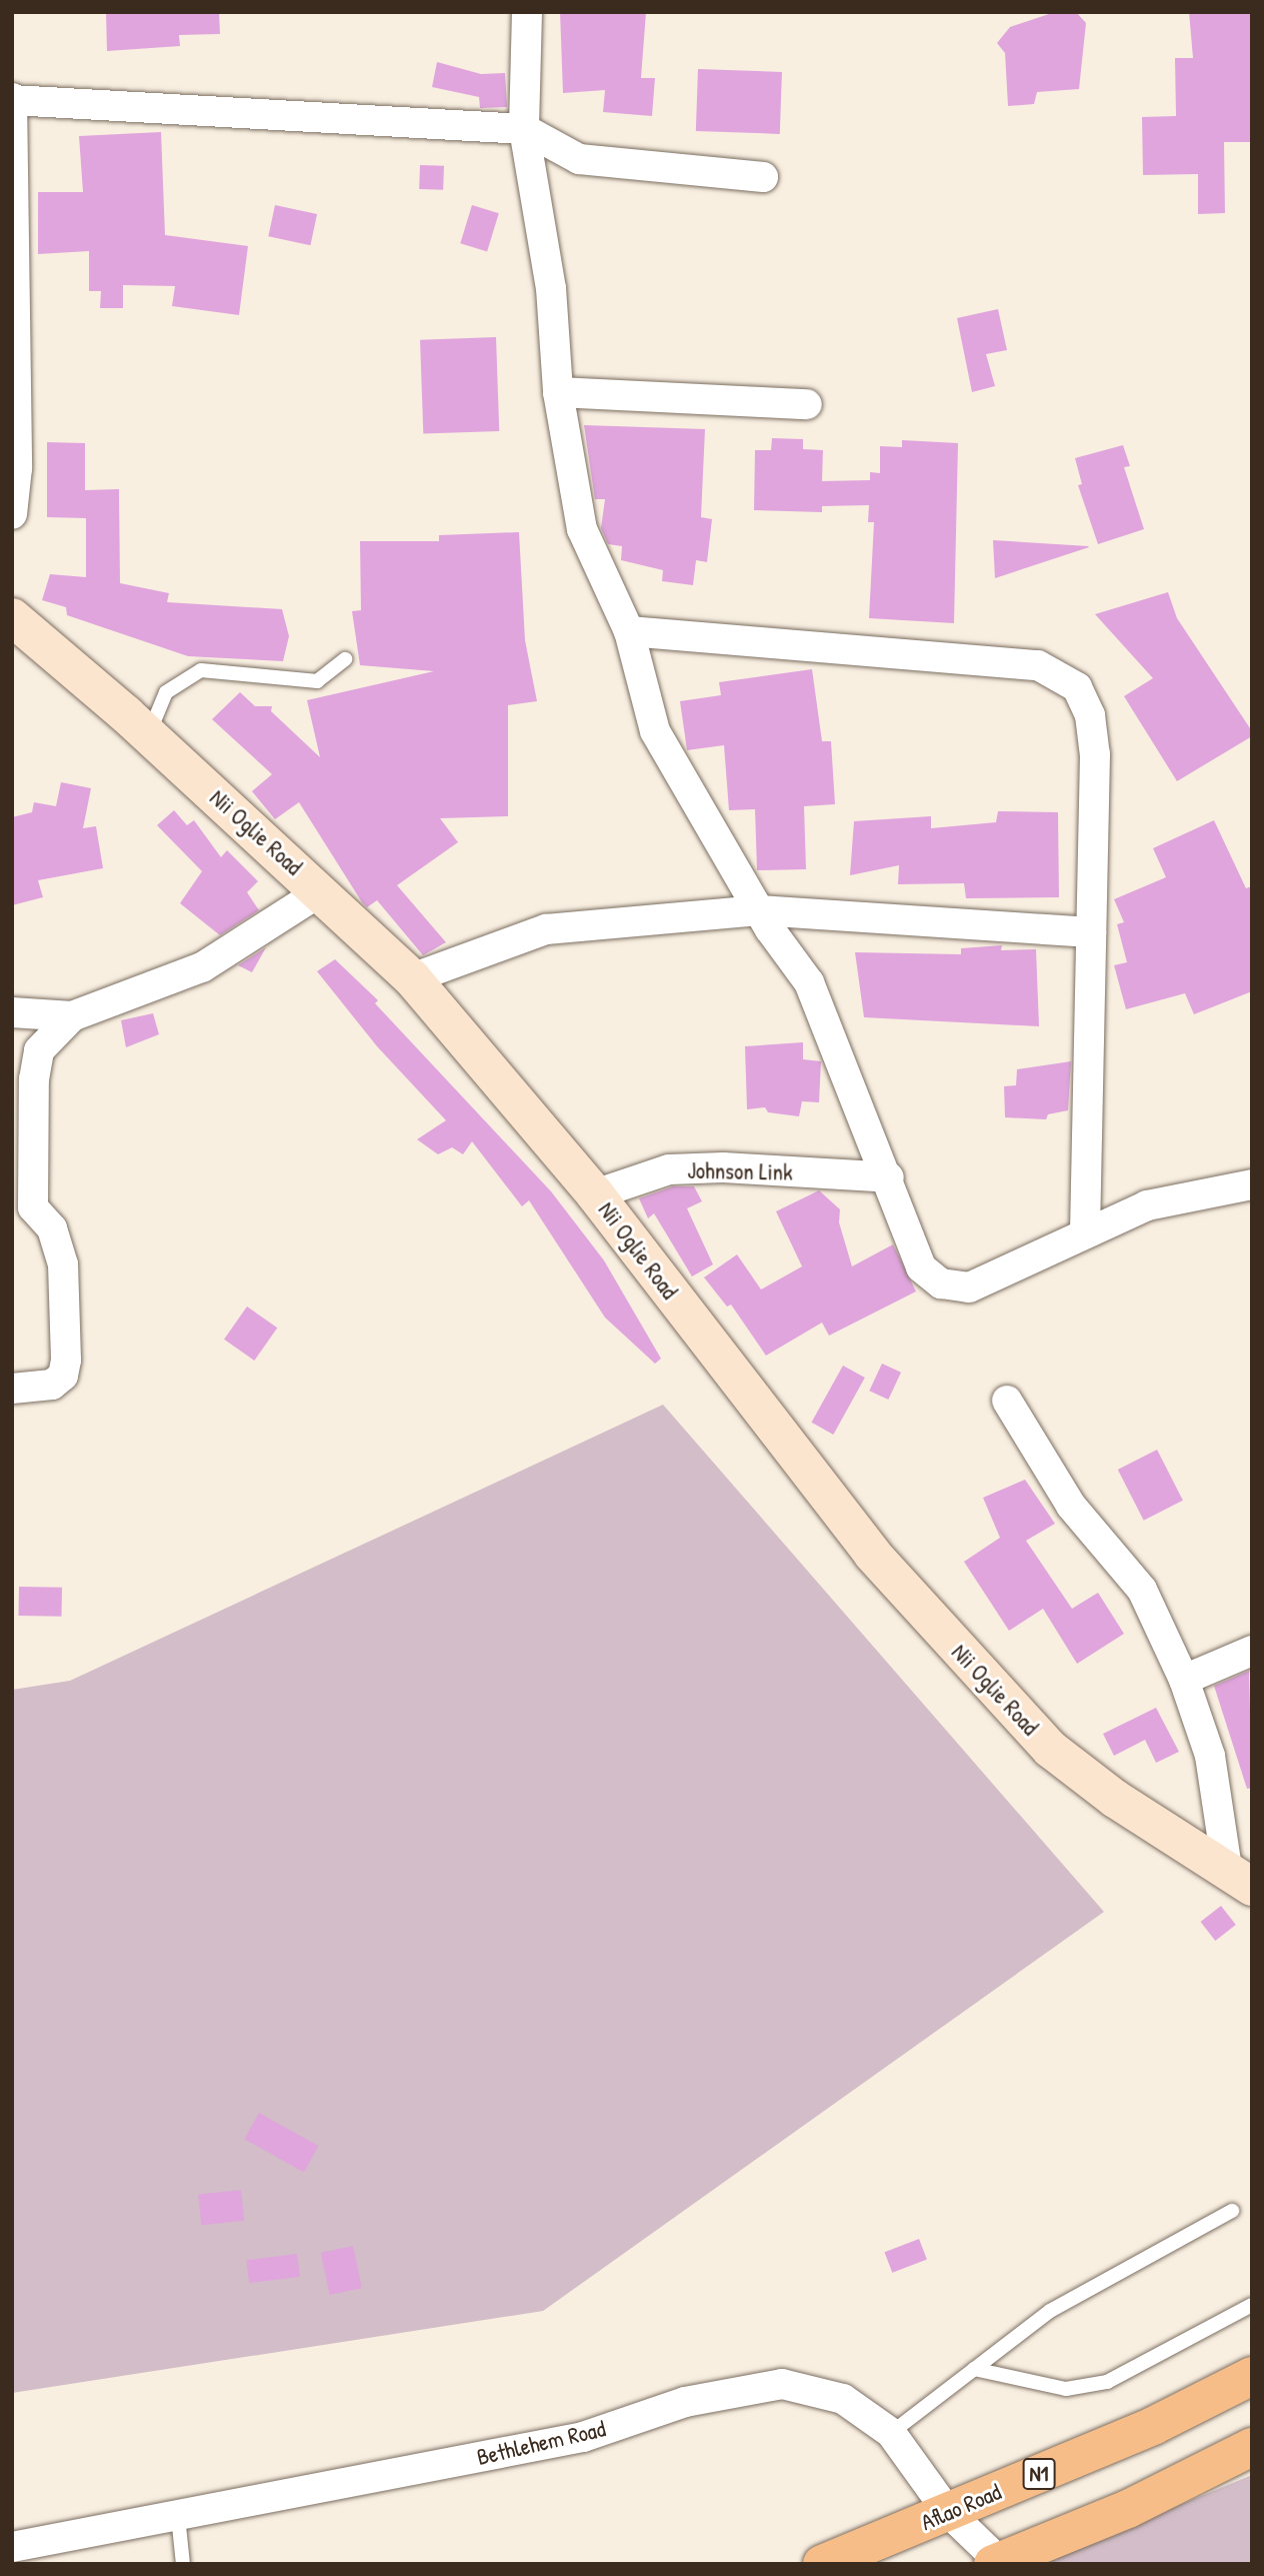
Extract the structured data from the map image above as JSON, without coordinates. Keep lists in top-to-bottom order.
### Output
{
  "streets": {
    "highway": ["N1", "Aflao Road"],
    "street": ["Nii Oglie Road", "Johnson Link", "Bethlehem Road"]
  },
  "crossings": [
    ["Nii Oglie Road", "Johnson Link"],
    ["Bethlehem Road", "Aflao Road"]
  ]
}
